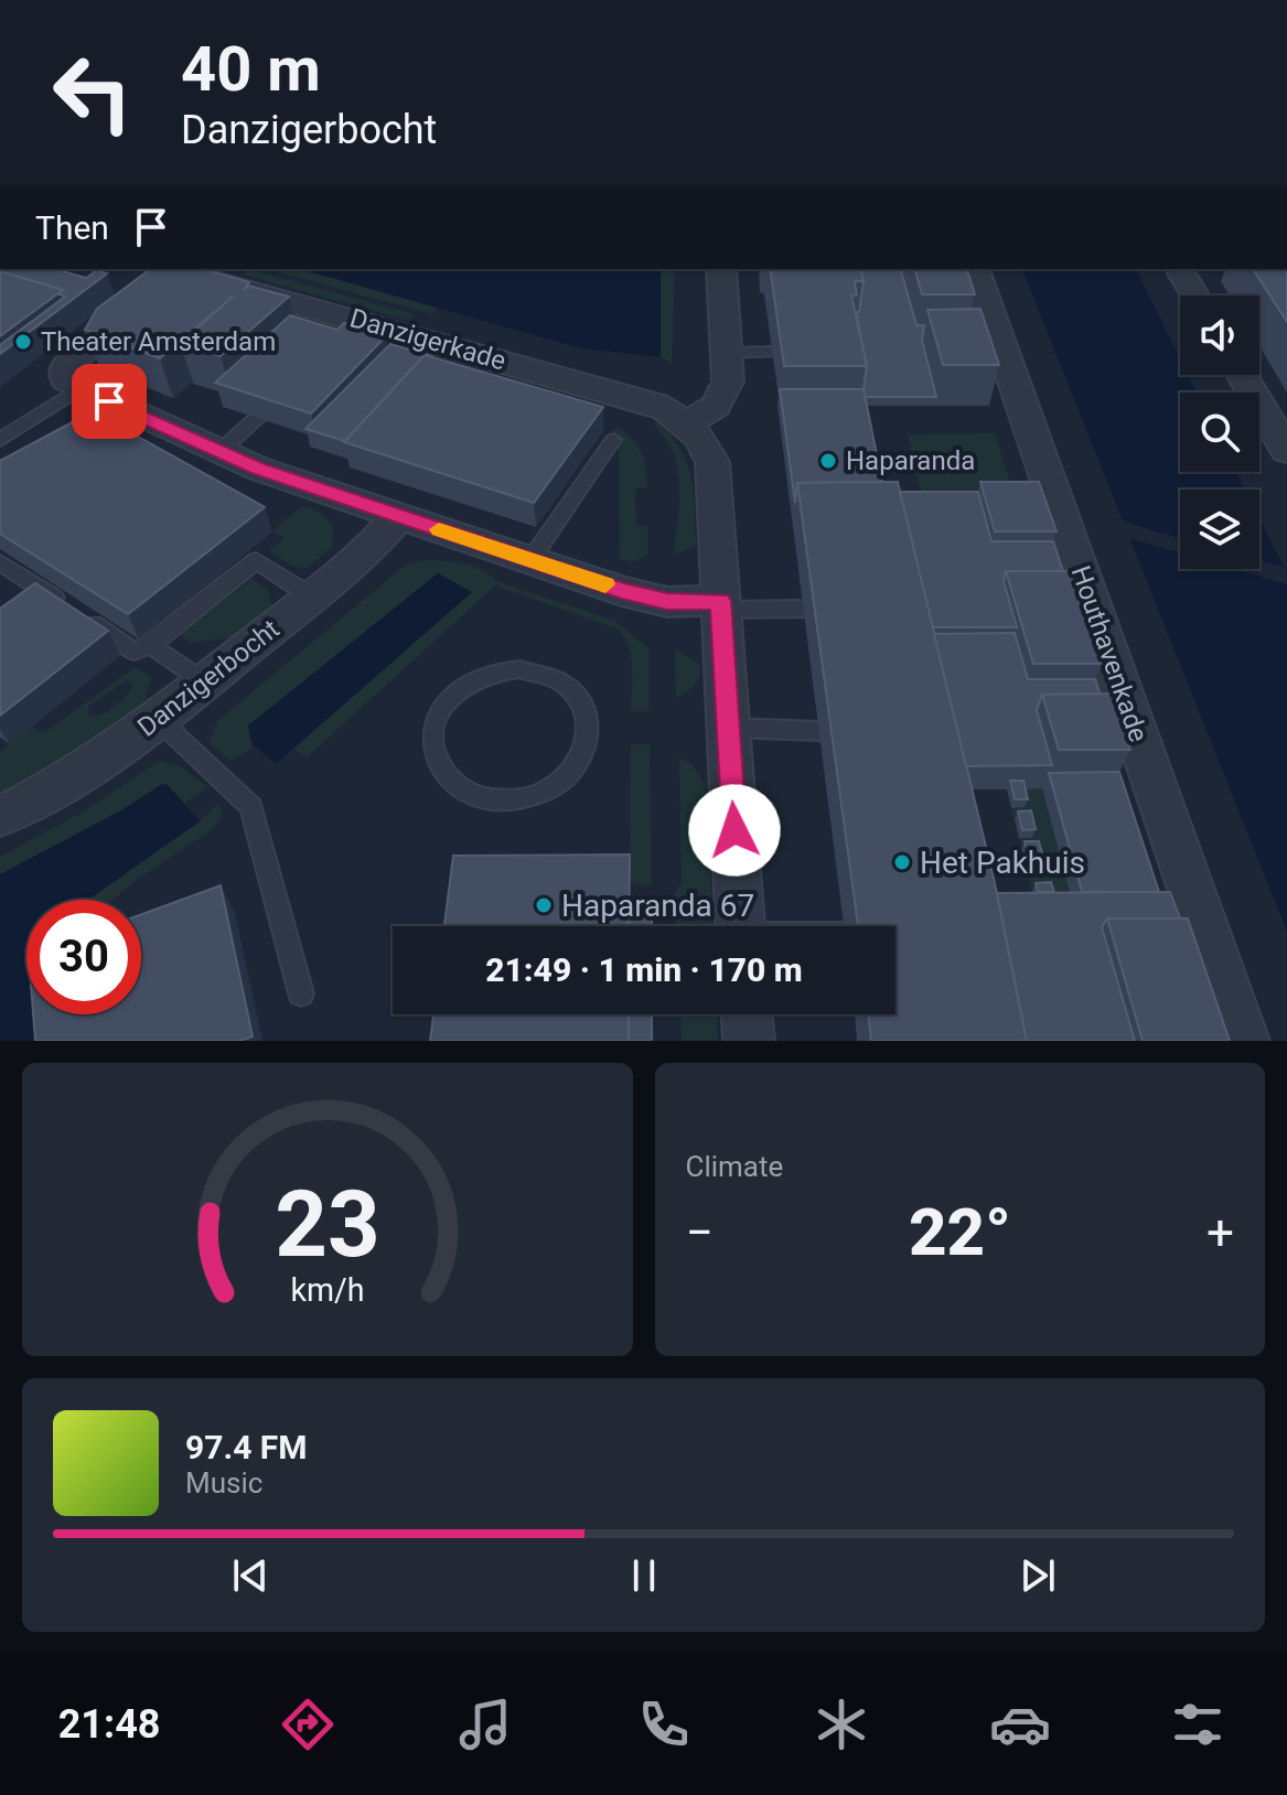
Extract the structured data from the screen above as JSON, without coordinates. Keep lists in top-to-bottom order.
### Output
{
  "streets": {
    "street": ["Danzigerkade", "Houthavenkade", "Danzigerbocht"]
  },
  "places": [
    "Theater Amsterdam",
    "Haparanda",
    "Het Pakhuis",
    "Haparanda 67"
  ],
  "page": {
    "turn": ["40 m", "Danzigerbocht"],
    "then": "Then",
    "limit": "30",
    "trip": "21:49 · 1 min · 170 m",
    "tile": "Climate",
    "heat": ["−", "22°", "+"],
    "song": ["97.4 FM", "Music"],
    "tabs": "21:48",
    "gauge": ["23", "km/h"]
  }
}
